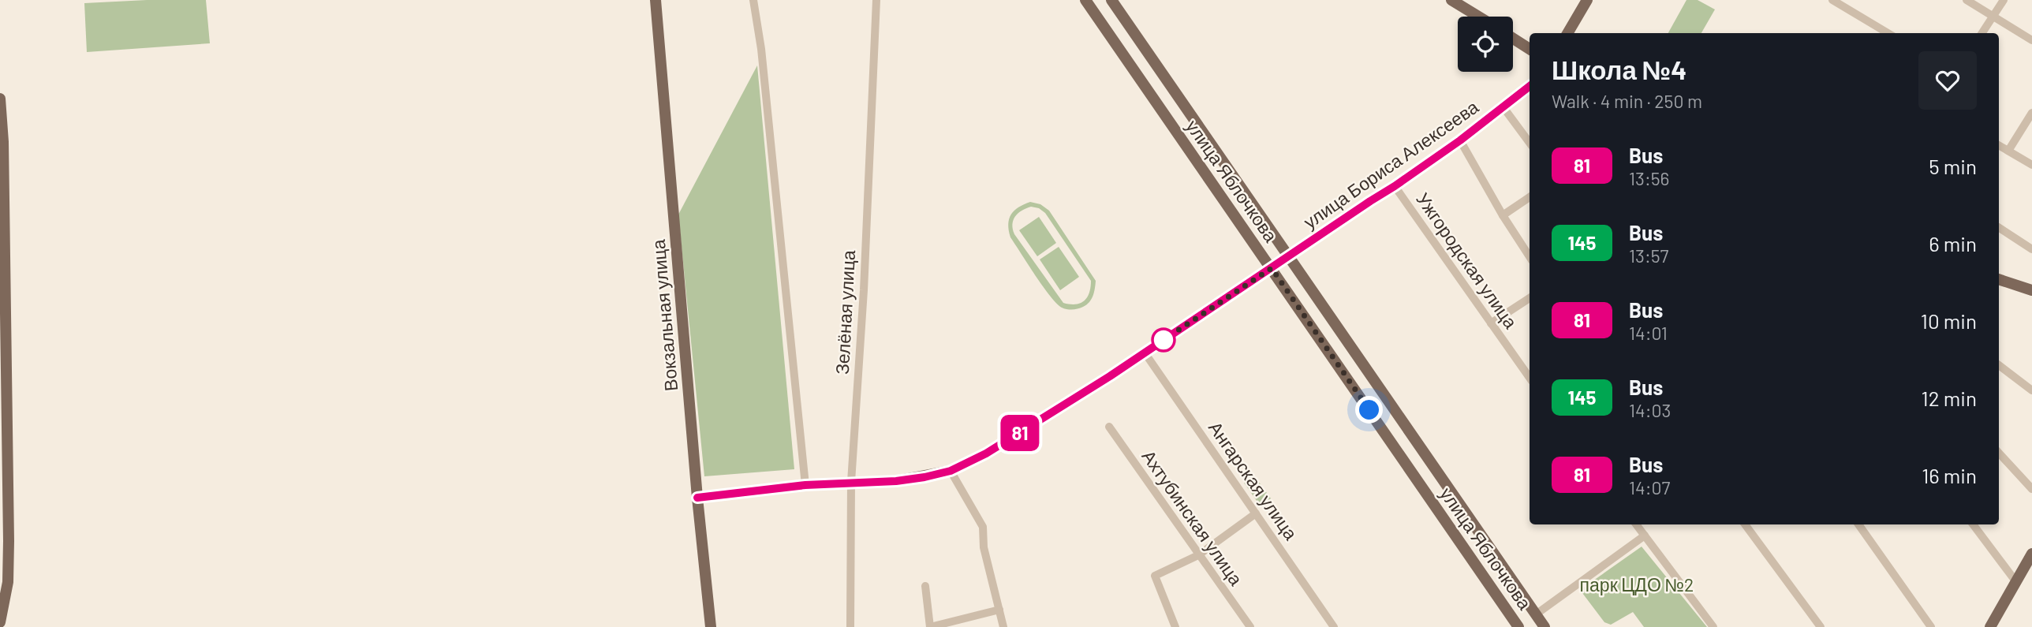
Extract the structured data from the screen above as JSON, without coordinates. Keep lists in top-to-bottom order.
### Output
{
  "streets": {
    "main road": ["улица Бориса Алексеева", "улица Яблочкова", "Вокзальная улица"],
    "street": [
      "Ужгородская улица",
      "Зелёная улица",
      "Ангарская улица",
      "Ахтубинская улица"
    ]
  },
  "crossings": [
    ["улица Бориса Алексеева", "улица Яблочкова"],
    ["улица Бориса Алексеева", "Ужгородская улица"],
    ["улица Бориса Алексеева", "Зелёная улица"],
    ["улица Бориса Алексеева", "Вокзальная улица"],
    ["улица Бориса Алексеева", "Ангарская улица"]
  ],
  "parks": ["парк ЦДО №2"],
  "lines": ["bus line 81"],
  "page": {
    "on_map": "81",
    "heading": ["Школа №4", "Walk · 4 min · 250 m"],
    "list": [
      {
        "mark": "81",
        "name": "Bus",
        "note": "13:56",
        "value": "5 min"
      },
      {
        "mark": "145",
        "name": "Bus",
        "note": "13:57",
        "value": "6 min"
      },
      {
        "mark": "81",
        "name": "Bus",
        "note": "14:01",
        "value": "10 min"
      },
      {
        "mark": "145",
        "name": "Bus",
        "note": "14:03",
        "value": "12 min"
      },
      {
        "mark": "81",
        "name": "Bus",
        "note": "14:07",
        "value": "16 min"
      }
    ]
  }
}
